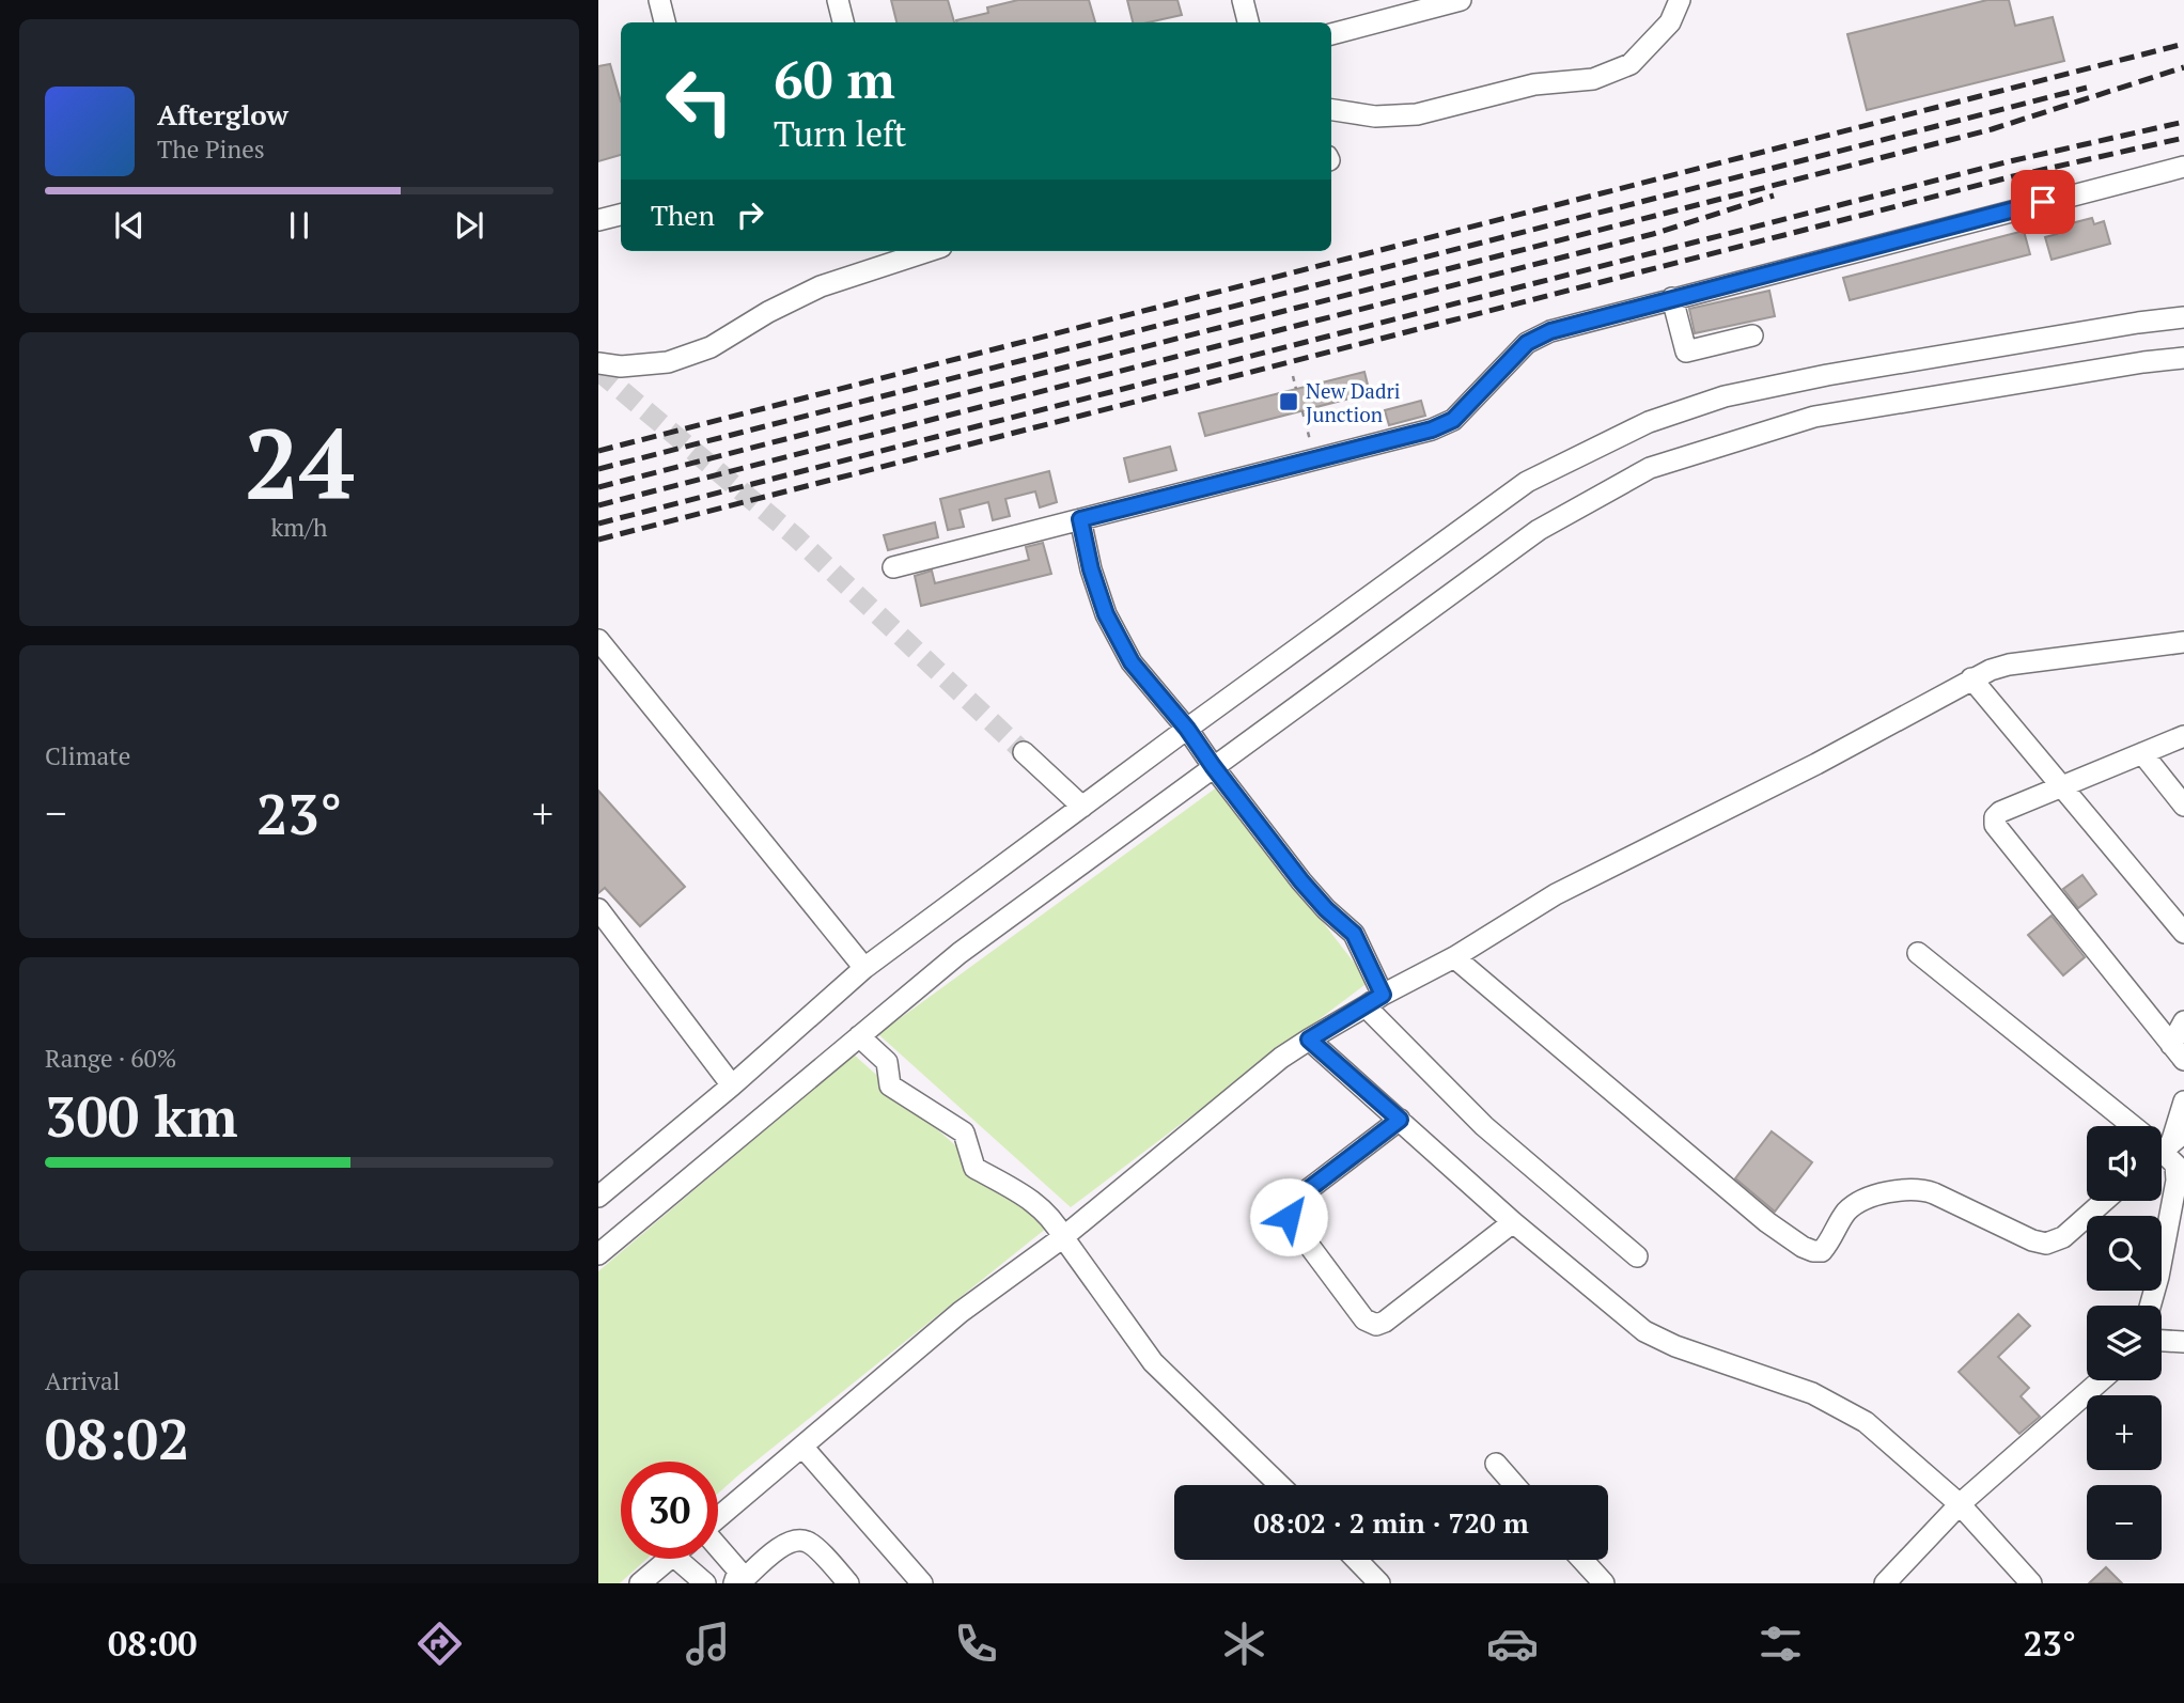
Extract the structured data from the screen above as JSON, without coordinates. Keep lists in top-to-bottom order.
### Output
{
  "places": {
    "transit": ["New Dadri Junction"]
  },
  "page": {
    "turn": ["60 m", "Turn left"],
    "song": ["Afterglow", "The Pines"],
    "then": "Then",
    "tile": [
      ["24", "km/h"],
      "Climate",
      ["Range · 60%", "300 km"],
      ["Arrival", "08:02"]
    ],
    "heat": ["−", "23°", "+"],
    "map_buttons": ["+", "−"],
    "limit": "30",
    "trip": "08:02 · 2 min · 720 m",
    "tabs": ["08:00", "23°"]
  }
}
